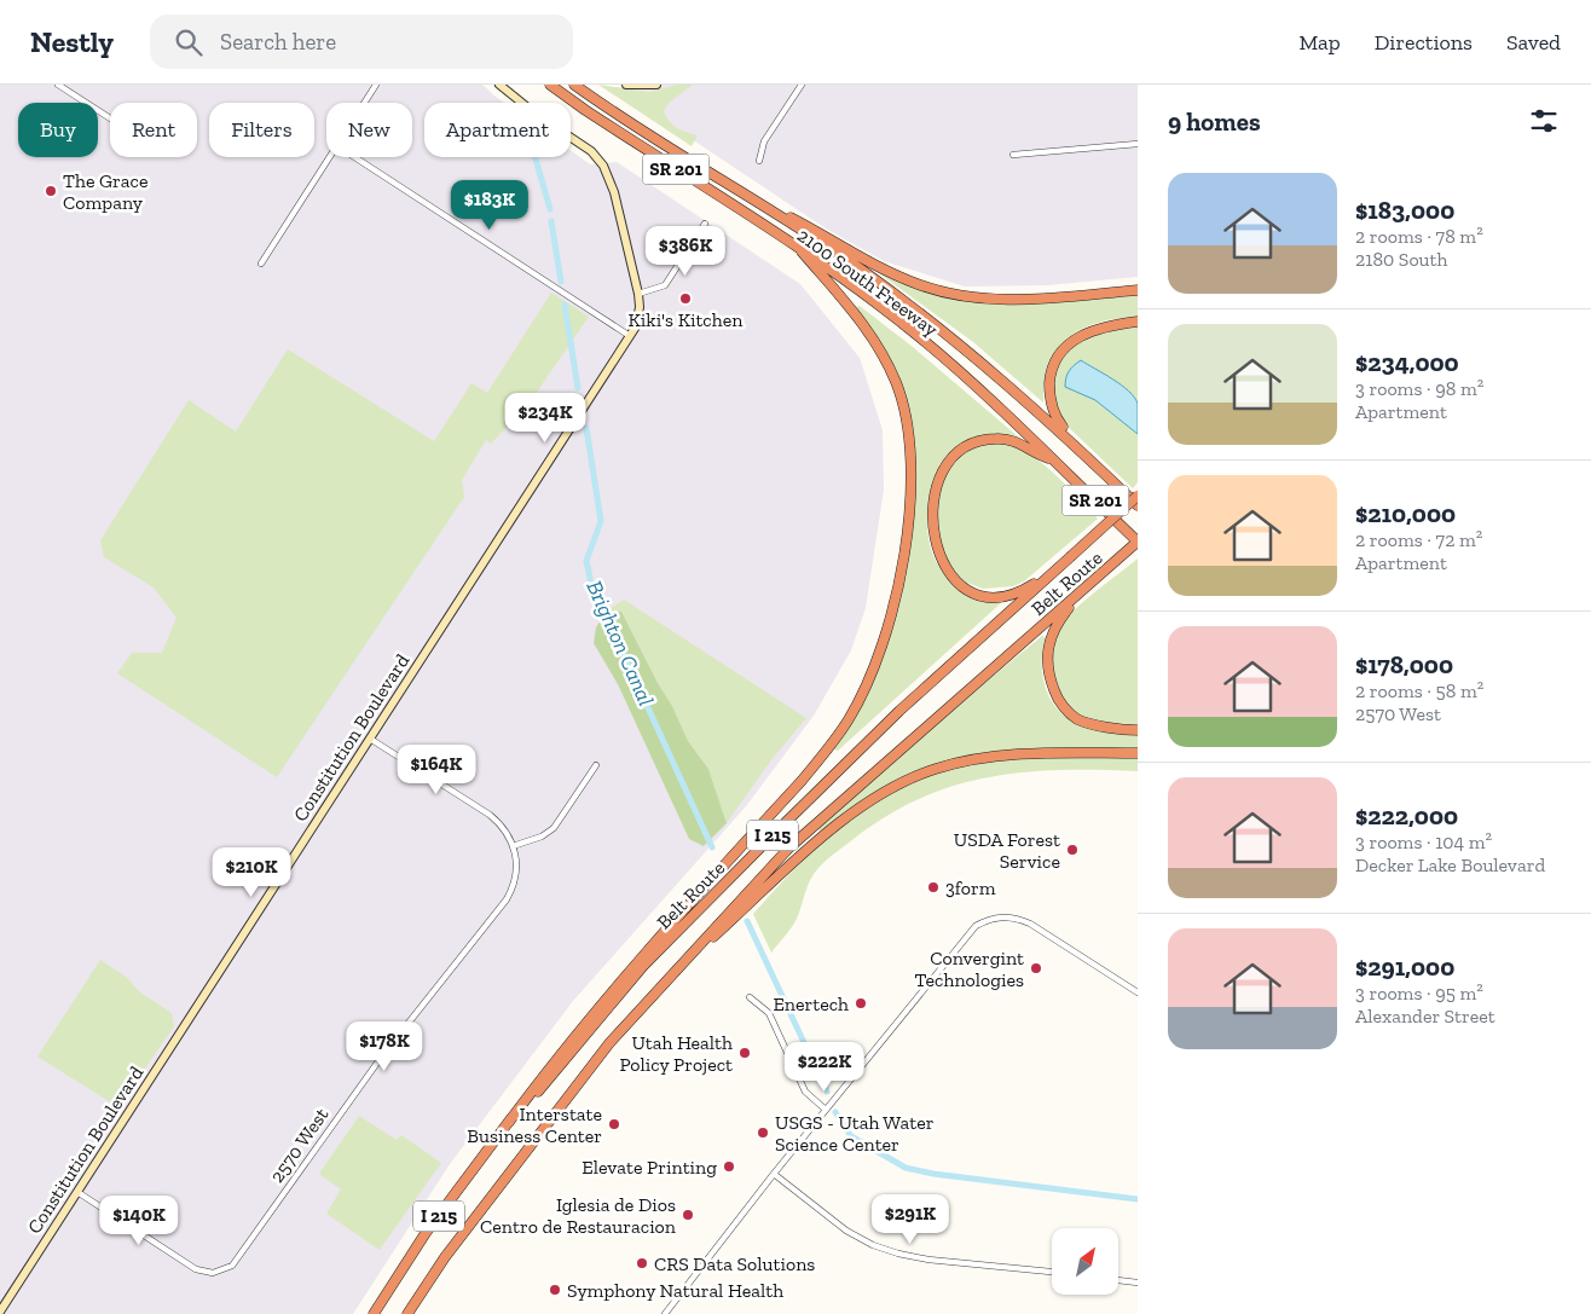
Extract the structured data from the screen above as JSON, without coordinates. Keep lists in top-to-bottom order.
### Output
{
  "streets": {
    "highway": [
      "SR 201",
      "2100 South Freeway",
      "Belt Route",
      "I 215"
    ],
    "street": ["Constitution Boulevard", "2570 West"]
  },
  "crossings": [
    ["2100 South Freeway", "Belt Route"],
    ["Constitution Boulevard", "2570 West"]
  ],
  "water": ["Brighton Canal"],
  "places": [
    "The Grace Company",
    "Kiki's Kitchen",
    "USDA Forest Service",
    "3form",
    "Convergint Technologies",
    "Enertech",
    "Utah Health Policy Project",
    "Interstate Business Center",
    "USGS - Utah Water Science Center",
    "Elevate Printing",
    "Iglesia de Dios Centro de Restauracion",
    "CRS Data Solutions",
    "Symphony Natural Health"
  ],
  "north": "top right",
  "page": {
    "header": "Nestly",
    "search": "Search here",
    "nav": ["Map", "Directions", "Saved"],
    "heading": "9 homes",
    "chip": [
      "Buy",
      "Rent",
      "Filters",
      "New",
      "Apartment"
    ],
    "list": [
      {
        "name": "$183,000",
        "note": "2 rooms · 78 m² · 2180 South"
      },
      {
        "name": "$234,000",
        "note": "3 rooms · 98 m² · Apartment"
      },
      {
        "name": "$210,000",
        "note": "2 rooms · 72 m² · Apartment"
      },
      {
        "name": "$178,000",
        "note": "2 rooms · 58 m² · 2570 West"
      },
      {
        "name": "$222,000",
        "note": "3 rooms · 104 m² · Decker Lake Boulevard"
      },
      {
        "name": "$291,000",
        "note": "3 rooms · 95 m² · Alexander Street"
      }
    ],
    "price": [
      "$183K",
      "$386K",
      "$234K",
      "$164K",
      "$210K",
      "$178K",
      "$222K",
      "$291K",
      "$140K"
    ]
  }
}
